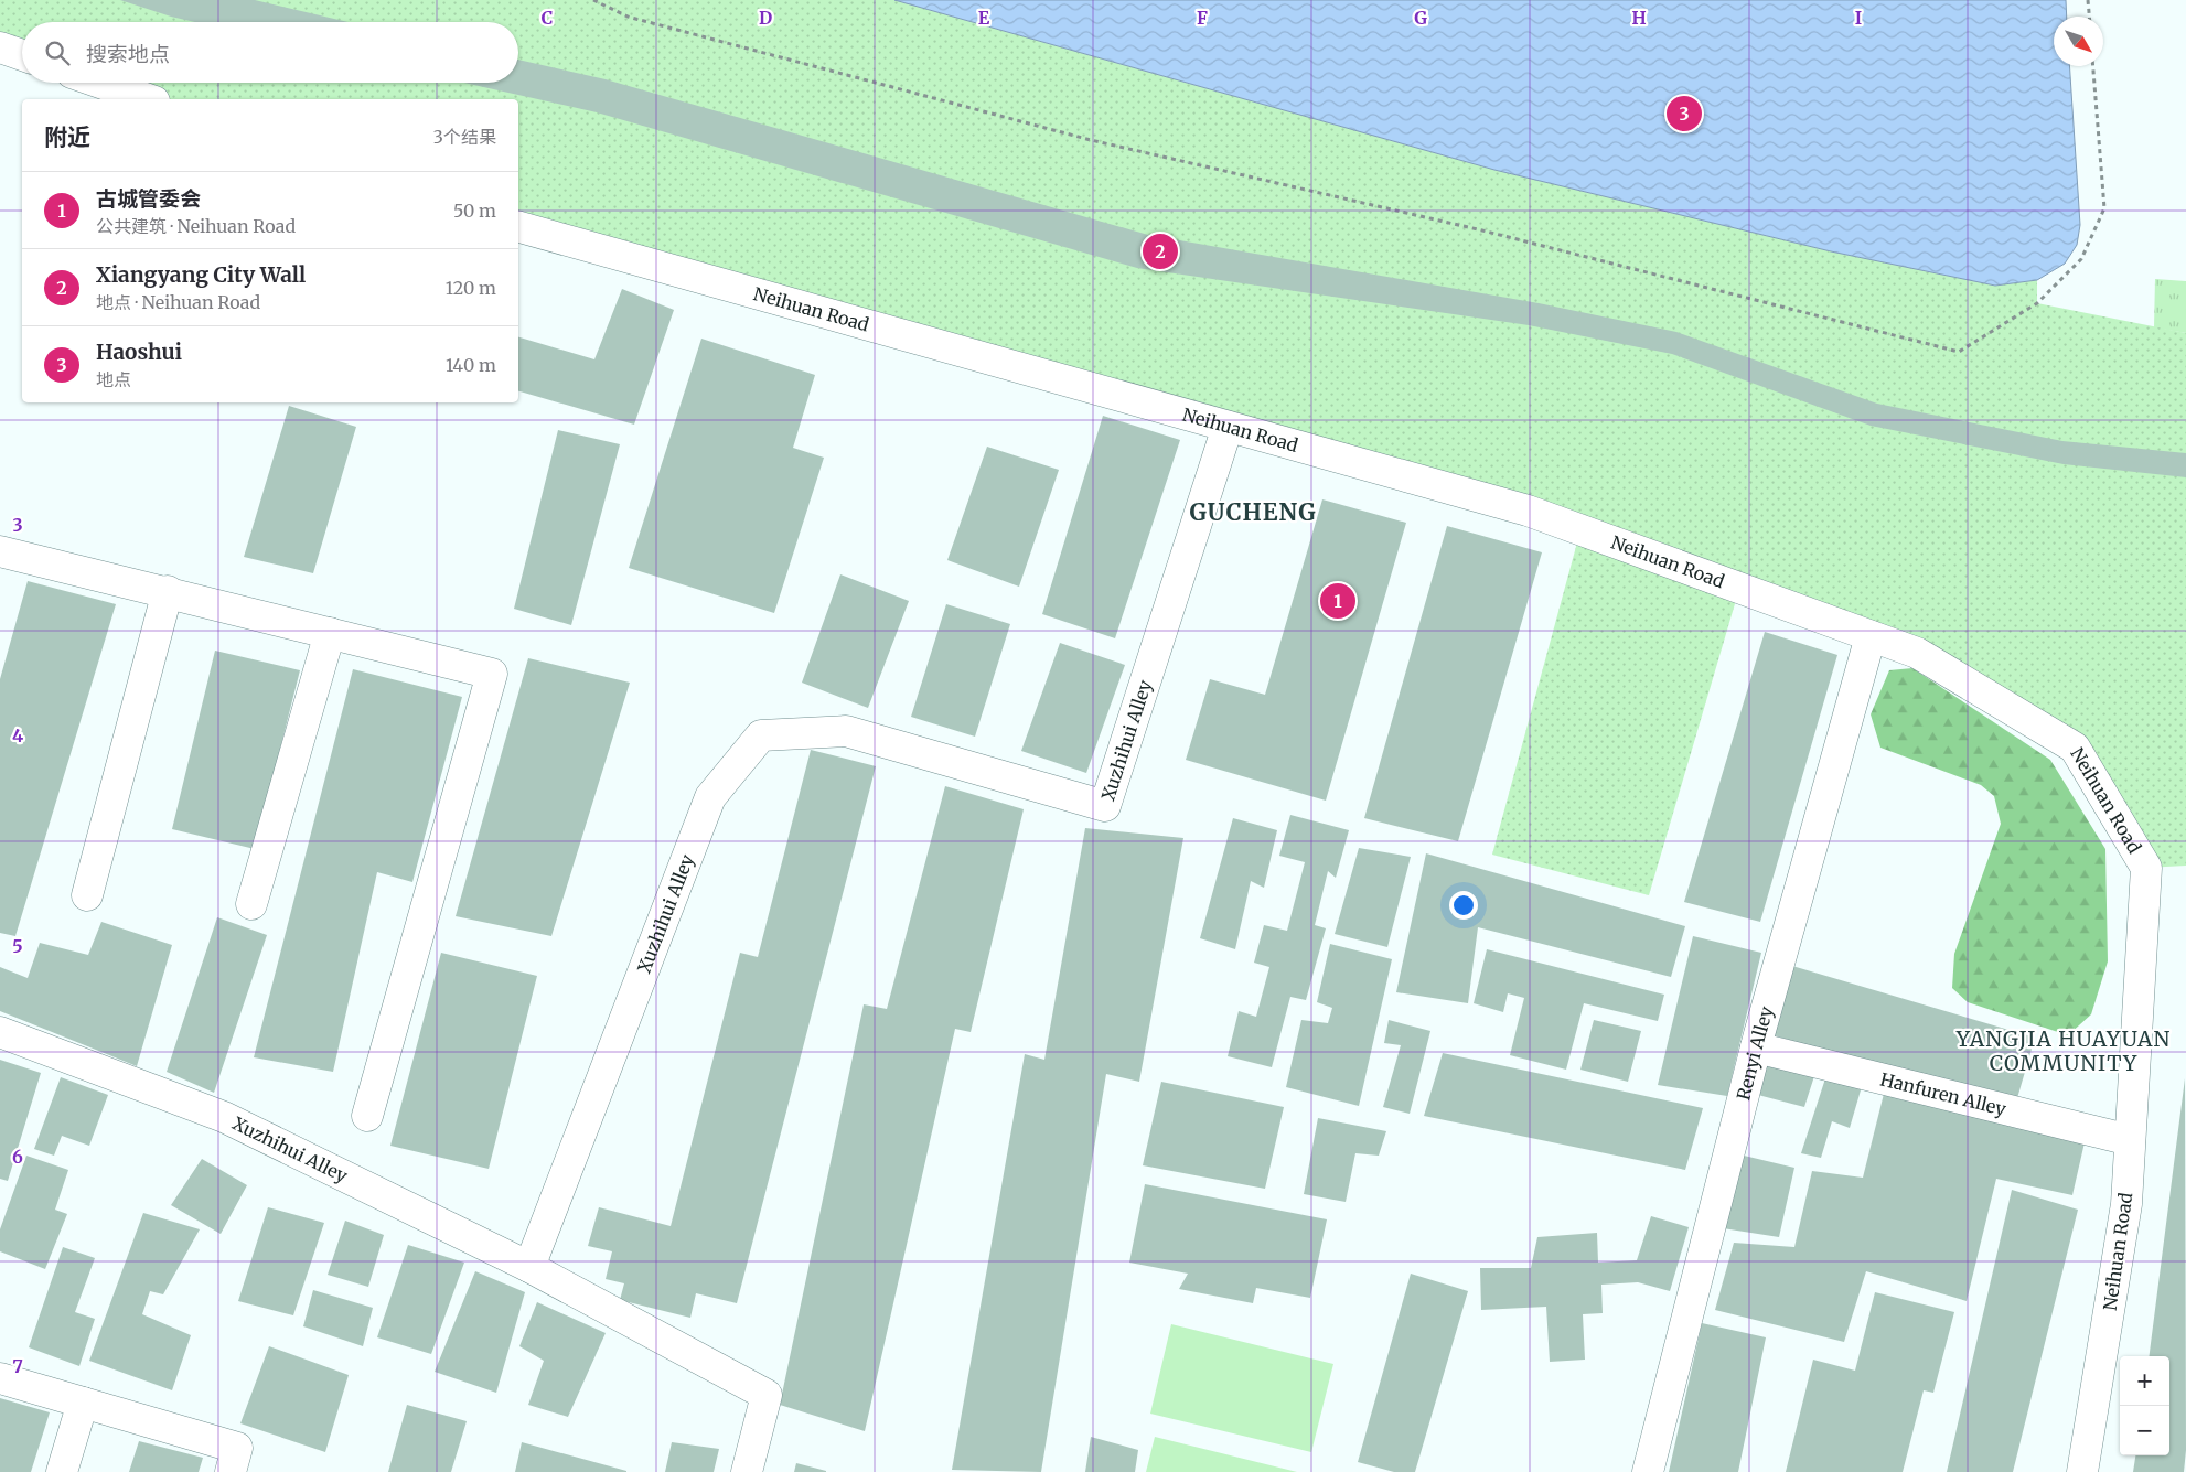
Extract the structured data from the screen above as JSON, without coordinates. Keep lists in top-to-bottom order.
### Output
{
  "streets": {
    "street": [
      "Neihuan Road",
      "Xuzhihui Alley",
      "Renyi Alley",
      "Hanfuren Alley"
    ]
  },
  "crossings": [
    ["Neihuan Road", "Xuzhihui Alley"],
    ["Neihuan Road", "Renyi Alley"],
    ["Neihuan Road", "Hanfuren Alley"],
    ["Renyi Alley", "Hanfuren Alley"]
  ],
  "districts": ["GUCHENG", "YANGJIA HUAYUAN COMMUNITY"],
  "north": "bottom right",
  "page": {
    "search": "搜索地点",
    "pins": ["3", "2", "1"],
    "heading": ["附近", "3个结果"],
    "list": [
      {
        "mark": "1",
        "name": "古城管委会",
        "note": "公共建筑 · Neihuan Road",
        "value": "50 m"
      },
      {
        "mark": "2",
        "name": "Xiangyang City Wall",
        "note": "地点 · Neihuan Road",
        "value": "120 m"
      },
      {
        "mark": "3",
        "name": "Haoshui",
        "note": "地点",
        "value": "140 m"
      }
    ],
    "map_buttons": ["+", "−"]
  },
  "grid": {
    "columns": [
      "C",
      "D",
      "E",
      "F",
      "G",
      "H",
      "I"
    ],
    "rows": [
      "3",
      "4",
      "5",
      "6",
      "7"
    ]
  }
}
